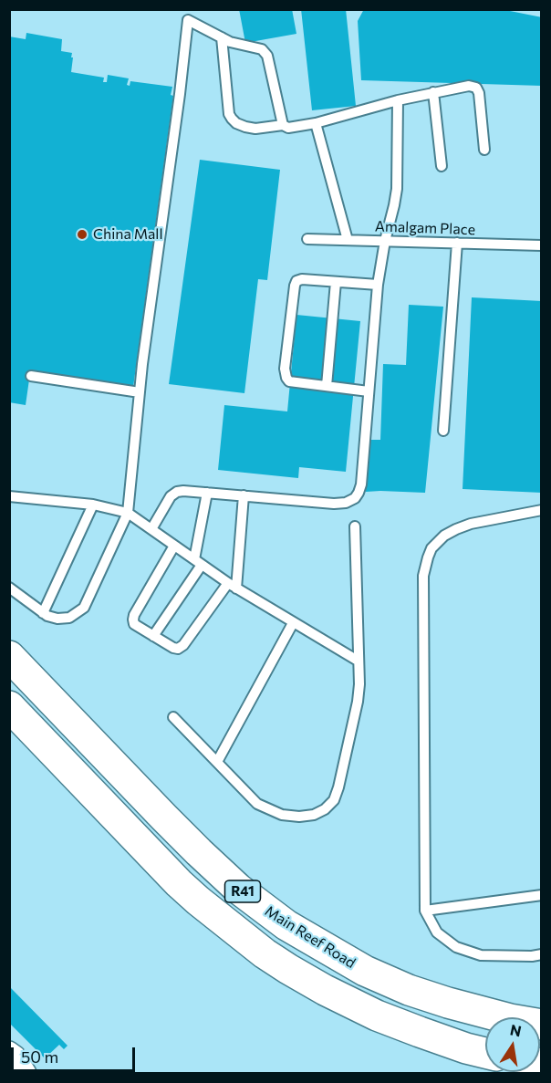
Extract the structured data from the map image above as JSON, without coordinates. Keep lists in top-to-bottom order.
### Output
{
  "streets": {
    "main road": ["R41", "Main Reef Road"],
    "lane": ["Amalgam Place"]
  },
  "places": ["China Mall"],
  "scale_bar": "50 m",
  "north": "top"
}
